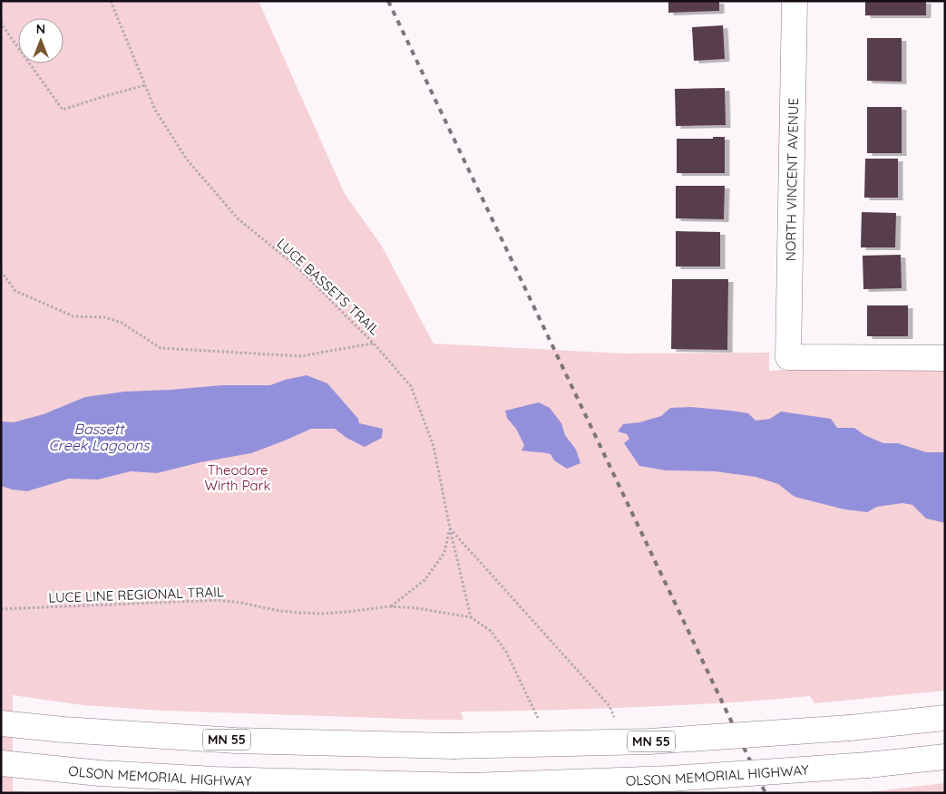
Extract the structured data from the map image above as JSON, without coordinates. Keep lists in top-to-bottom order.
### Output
{
  "streets": {
    "main road": ["NORTH VINCENT AVENUE", "MN 55", "OLSON MEMORIAL HIGHWAY"],
    "path": ["LUCE BASSETS TRAIL", "LUCE LINE REGIONAL TRAIL"]
  },
  "crossings": [
    ["LUCE BASSETS TRAIL", "LUCE LINE REGIONAL TRAIL"]
  ],
  "water": ["Bassett Creek Lagoons"],
  "parks": ["Theodore Wirth Park"],
  "north": "top"
}
